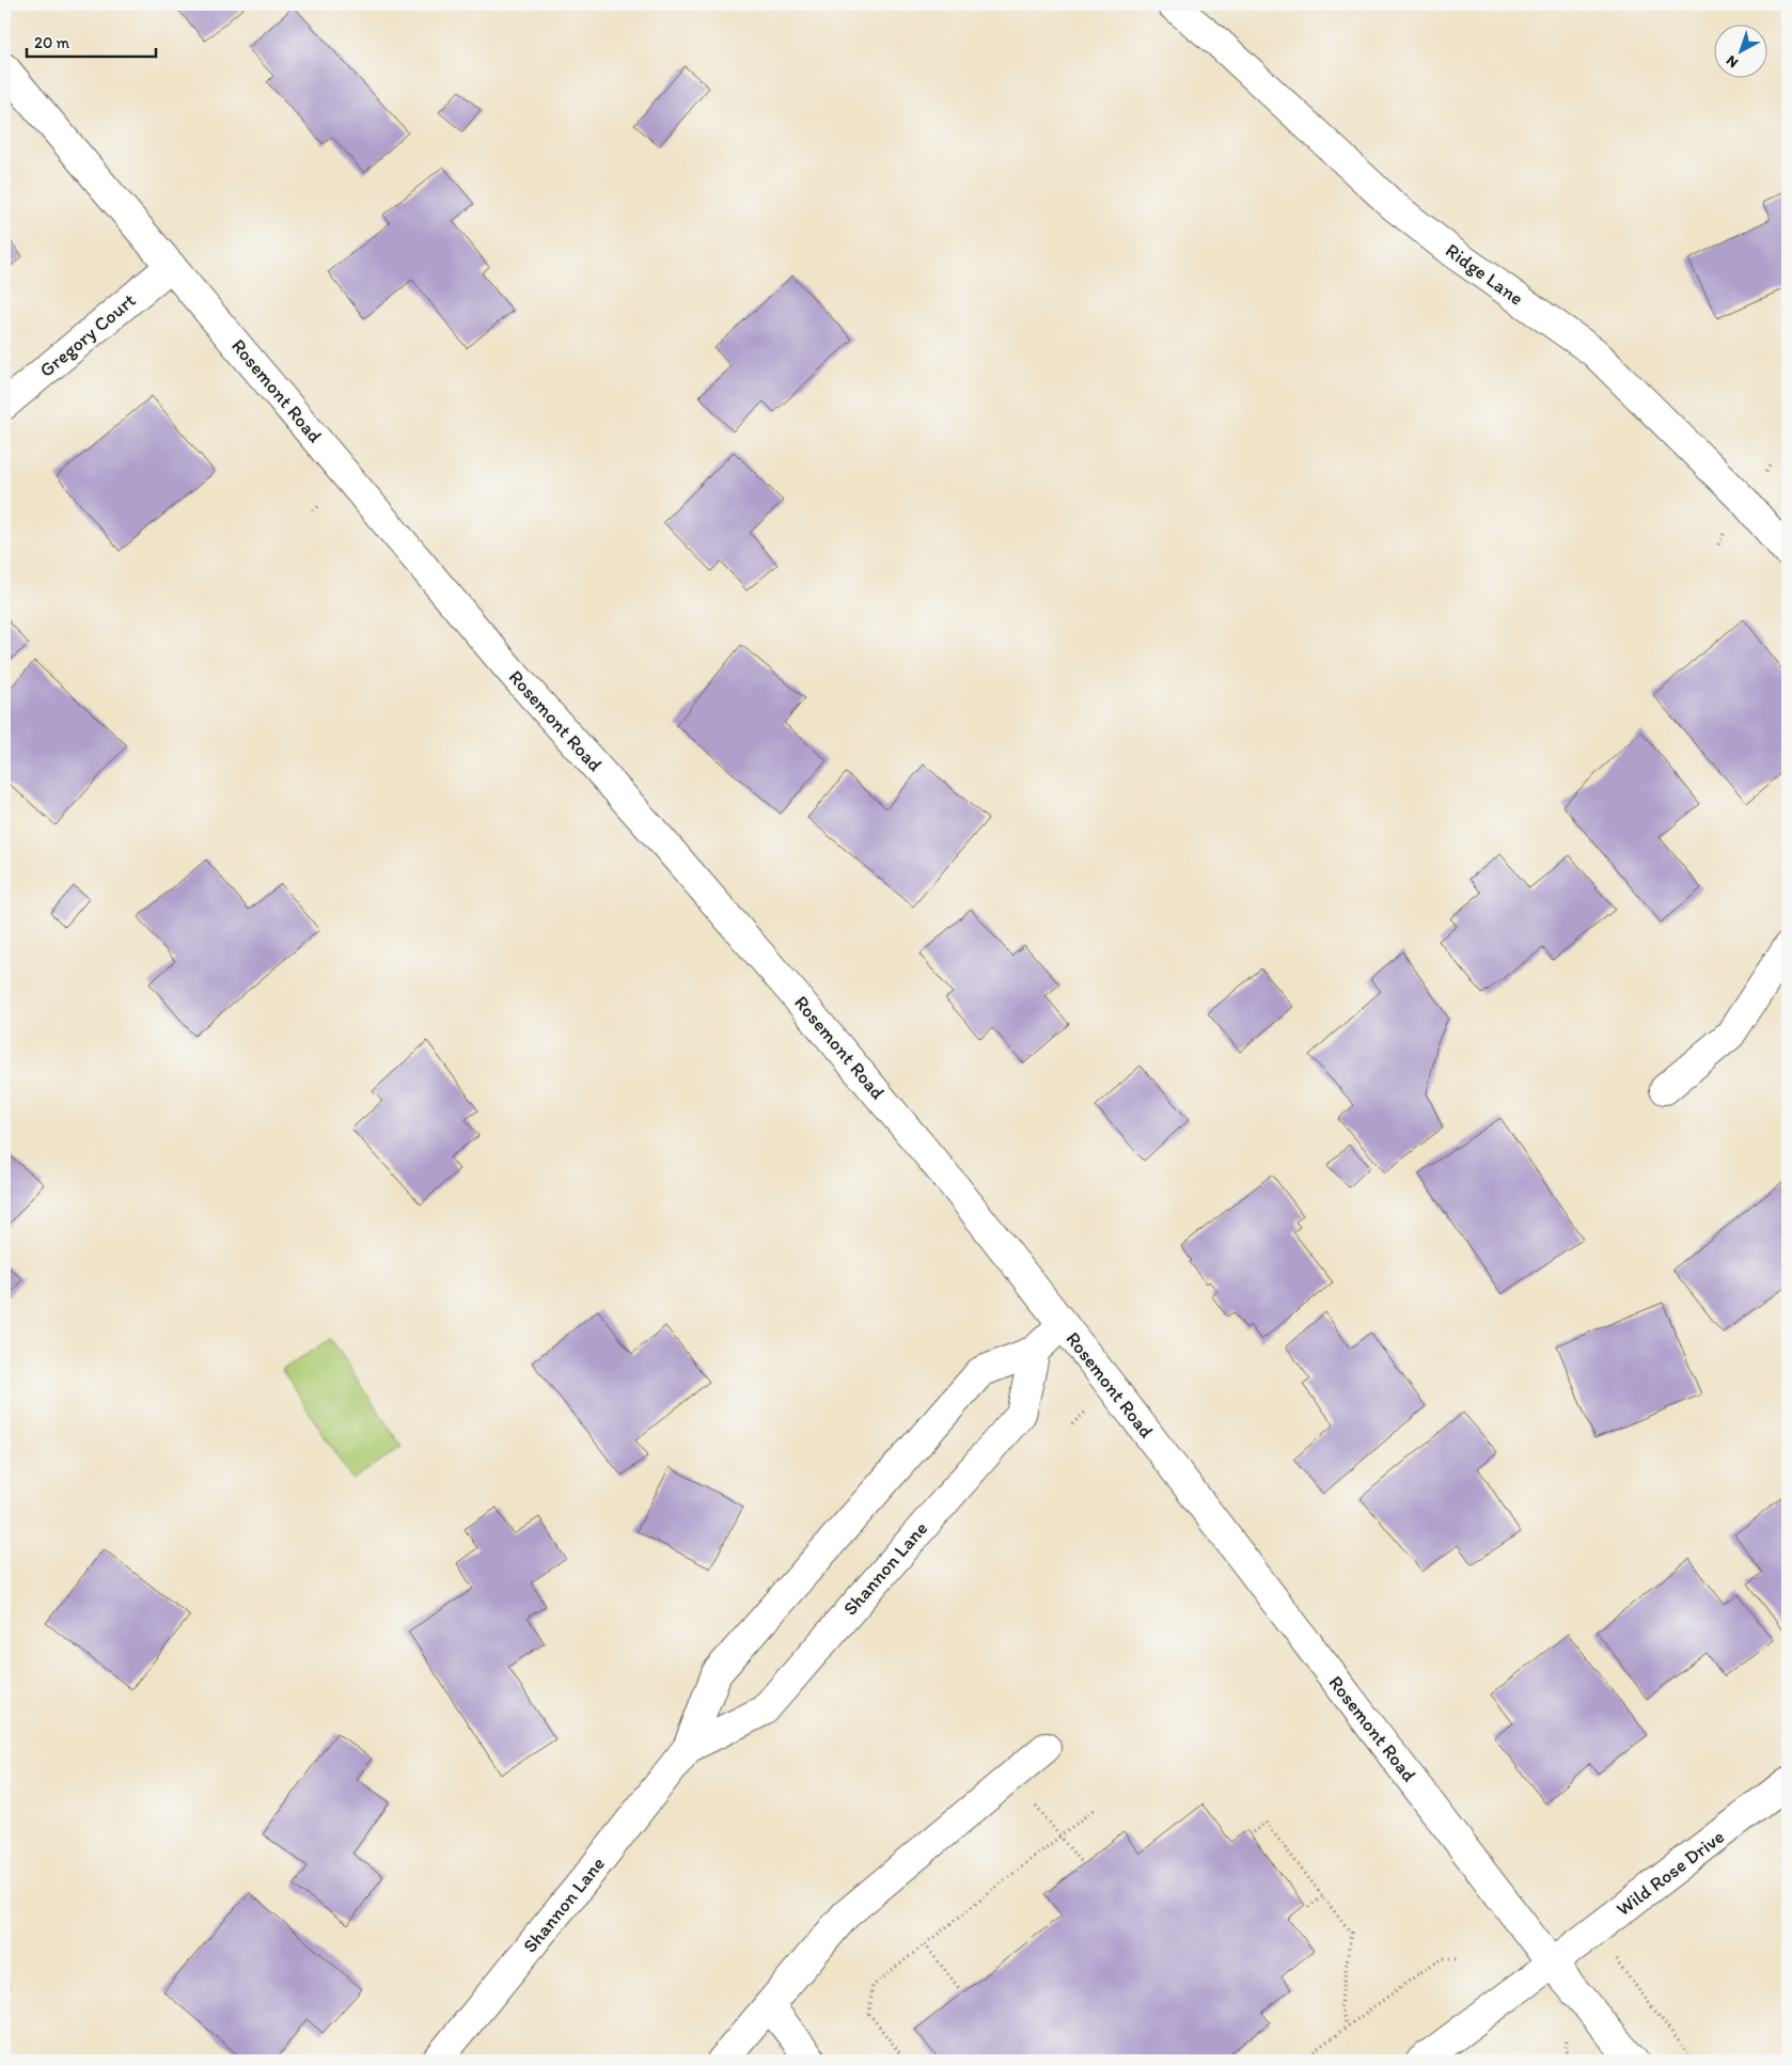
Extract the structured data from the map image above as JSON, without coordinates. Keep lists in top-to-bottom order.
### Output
{
  "streets": {
    "street": [
      "Ridge Lane",
      "Gregory Court",
      "Rosemont Road",
      "Shannon Lane",
      "Wild Rose Drive"
    ]
  },
  "crossings": [
    ["Gregory Court", "Rosemont Road"],
    ["Rosemont Road", "Shannon Lane"],
    ["Rosemont Road", "Wild Rose Drive"]
  ],
  "scale_bar": "20 m",
  "north": "bottom left"
}
